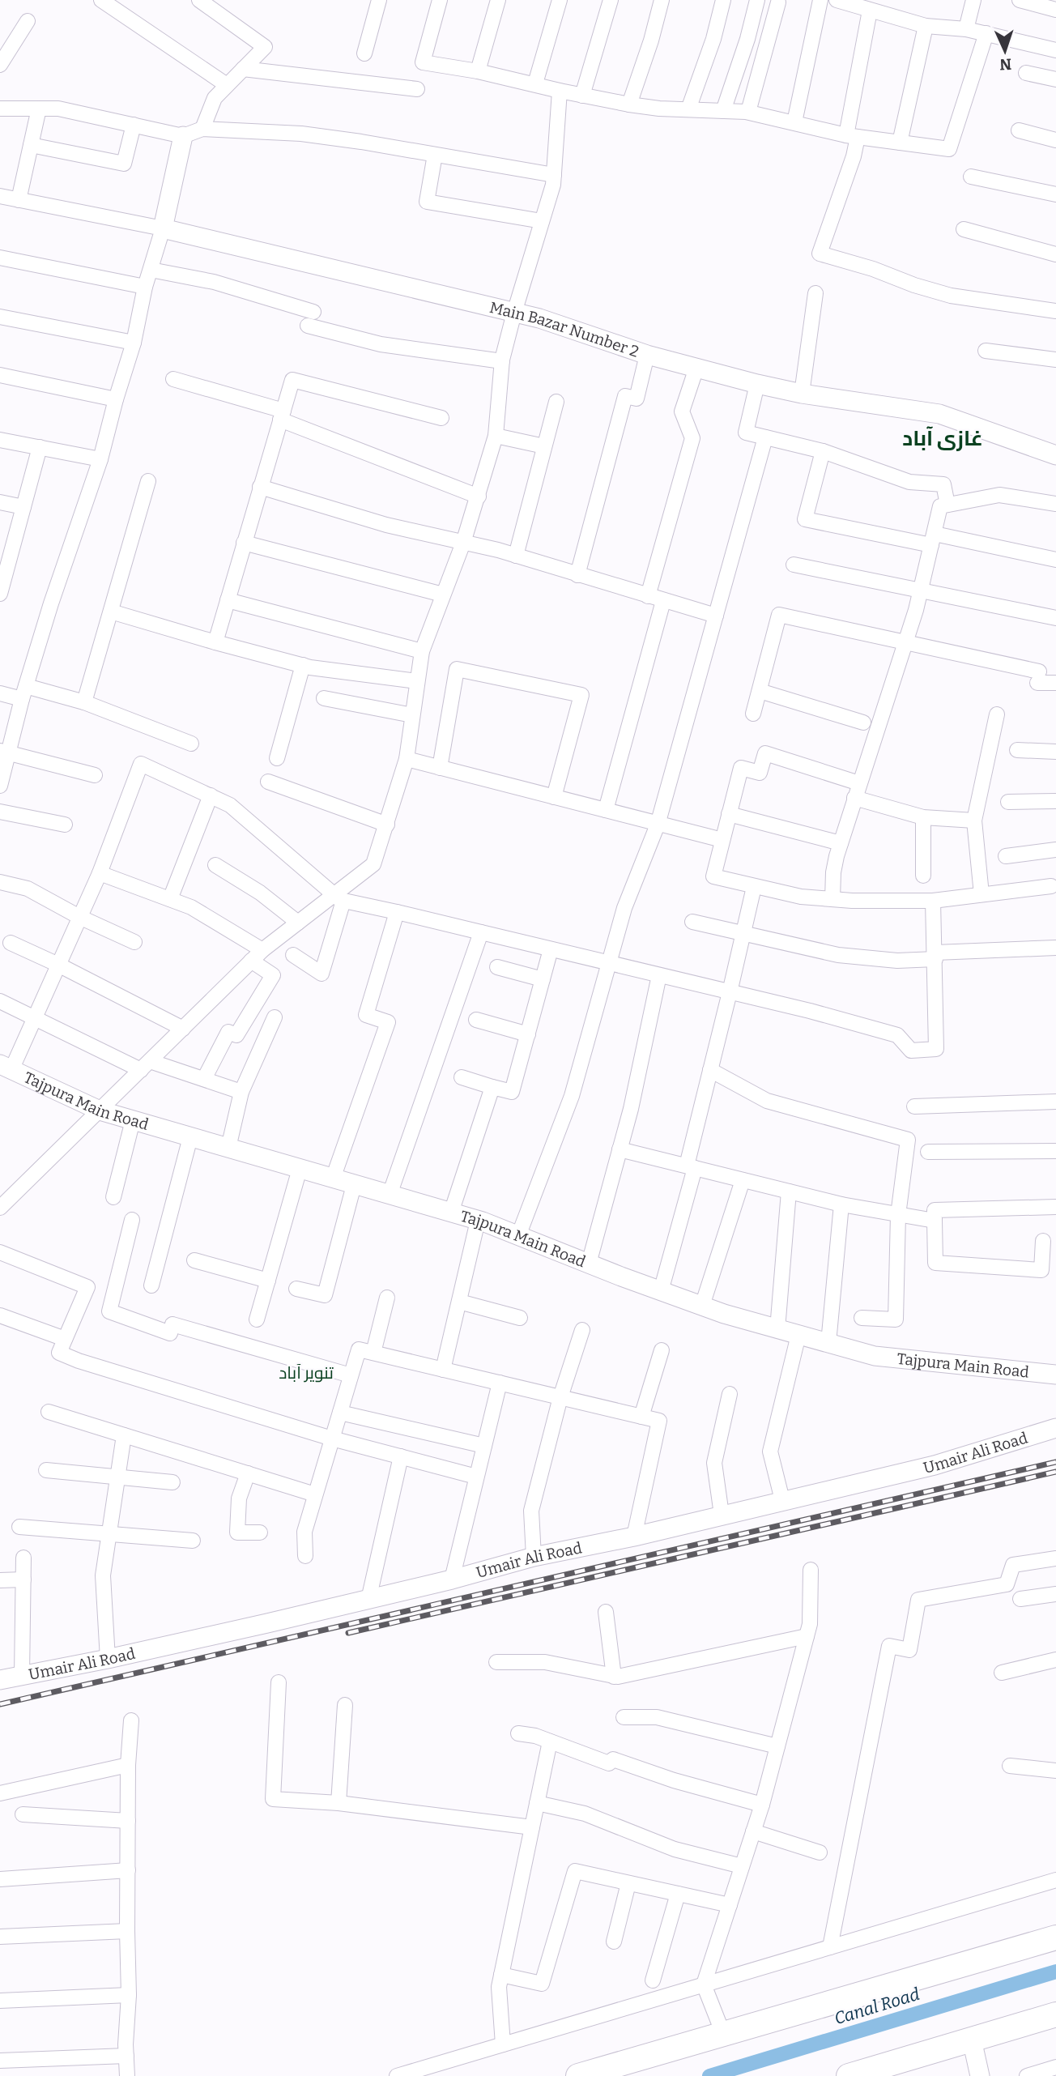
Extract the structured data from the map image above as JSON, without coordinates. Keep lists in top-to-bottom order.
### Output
{
  "streets": {
    "street": ["Main Bazar Number 2", "Tajpura Main Road", "Umair Ali Road"]
  },
  "districts": ["غازى آباد", "تنویر آباد"],
  "water": ["Canal Road"],
  "north": "bottom"
}
